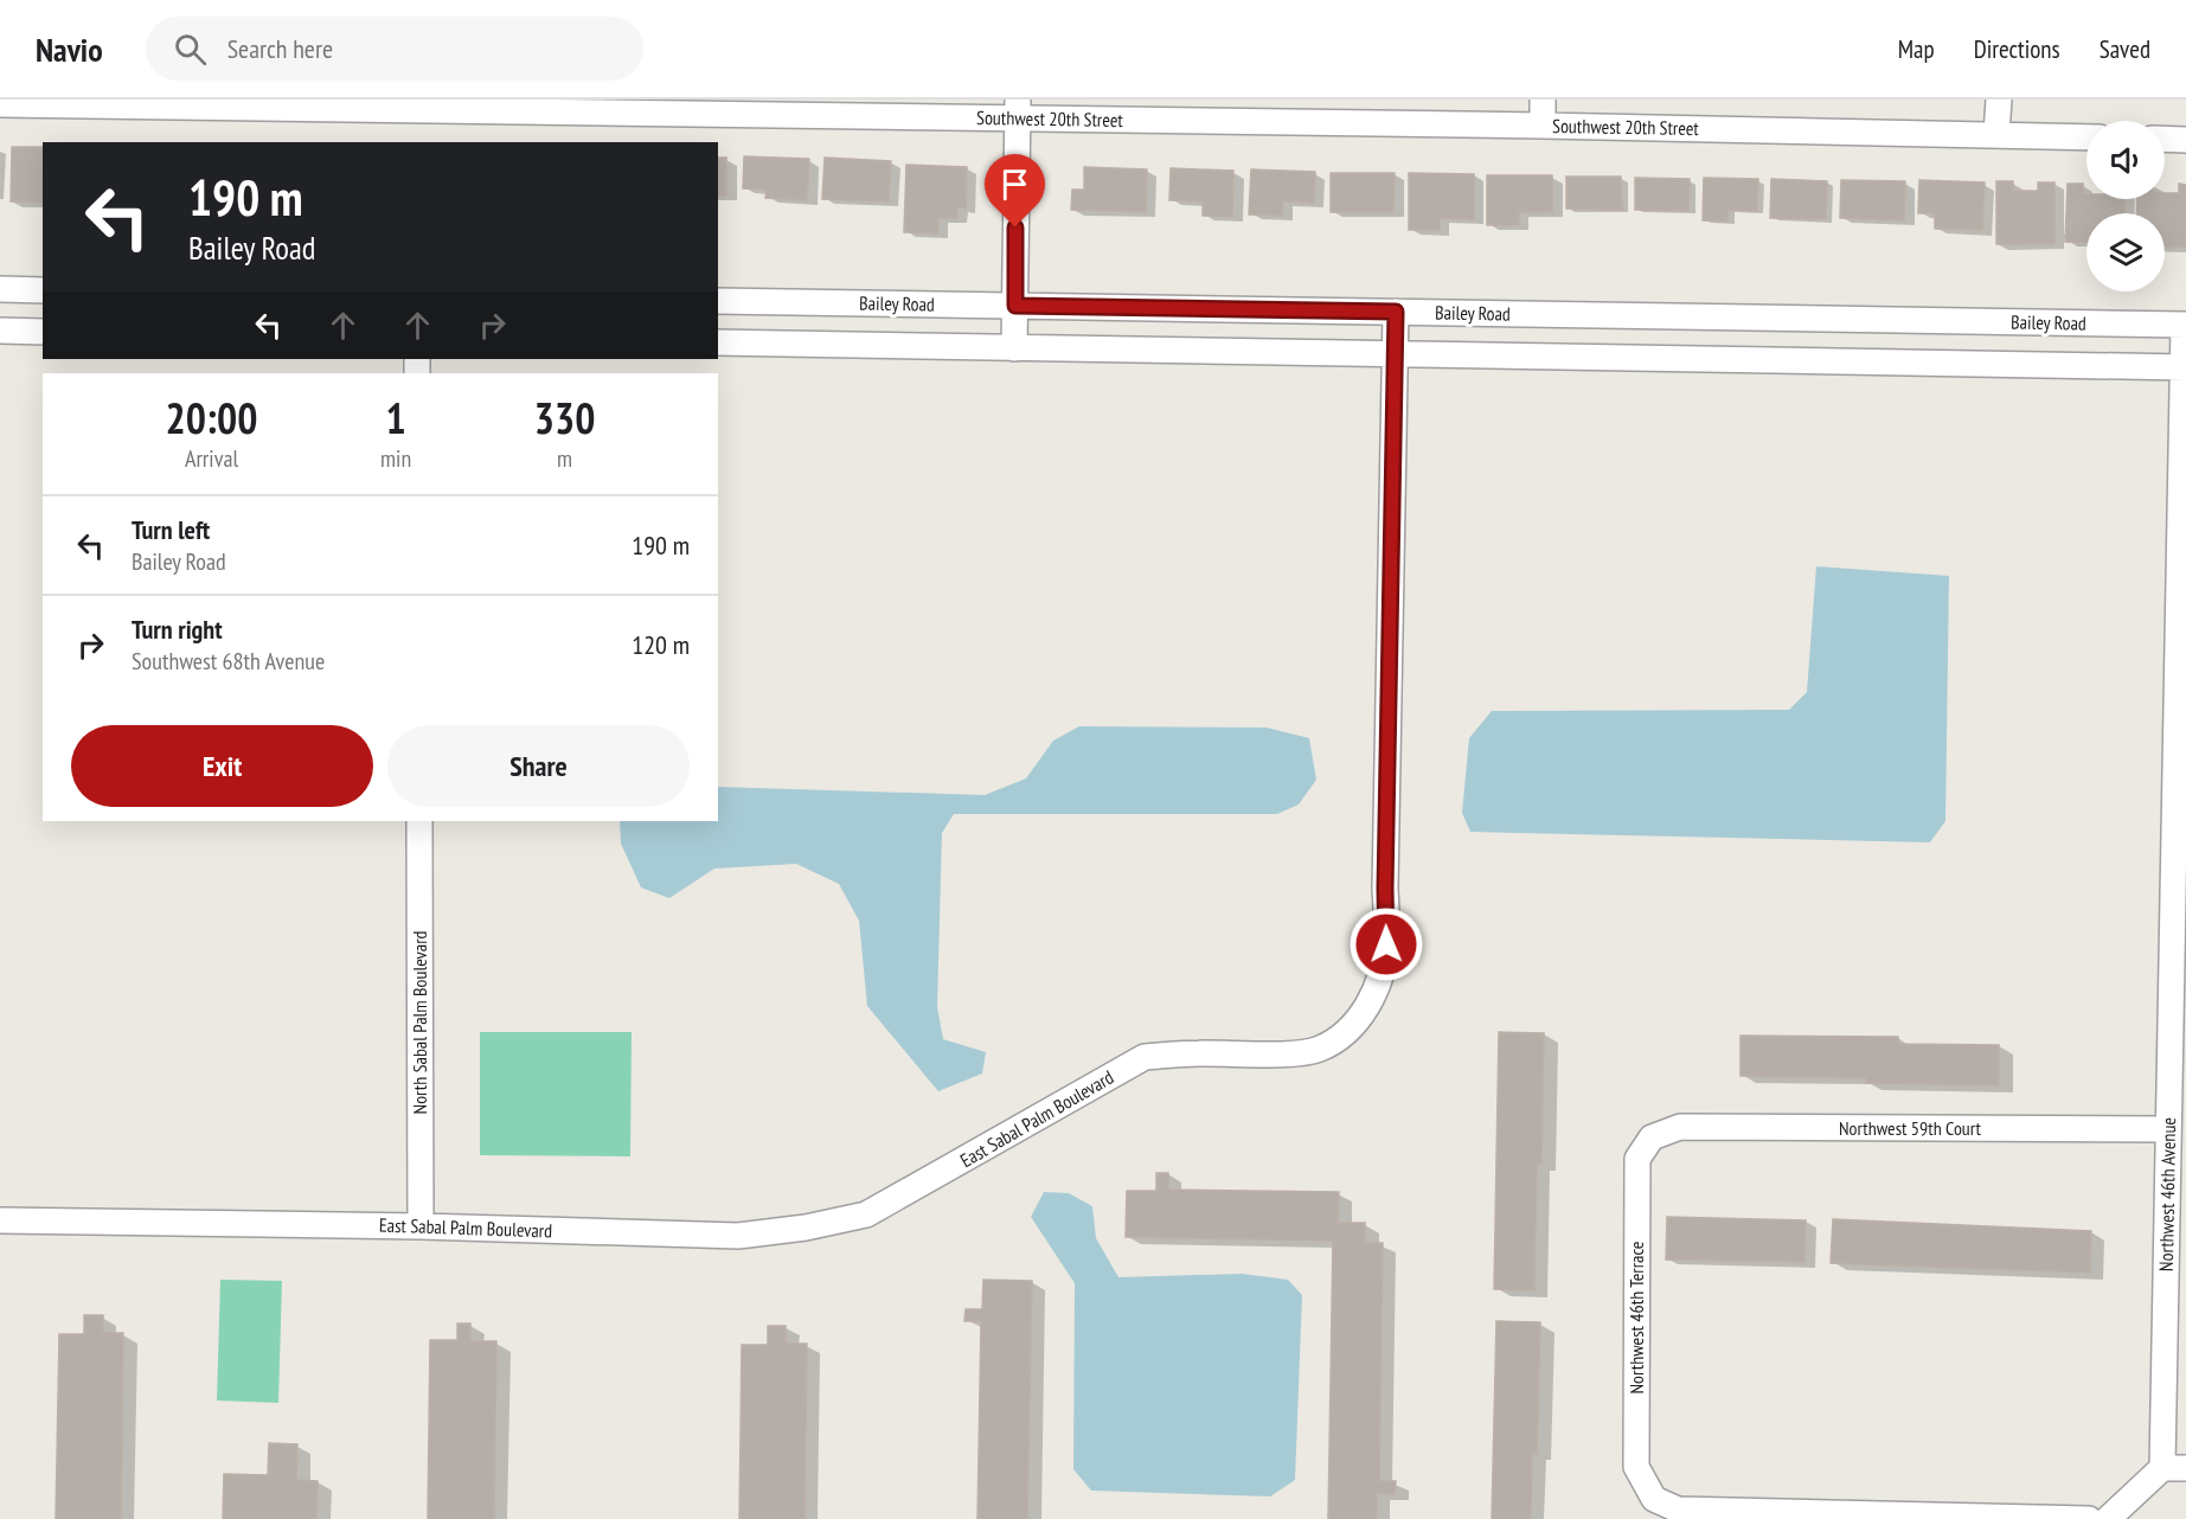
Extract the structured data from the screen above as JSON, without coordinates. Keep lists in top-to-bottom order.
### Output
{
  "streets": {
    "street": [
      "Southwest 20th Street",
      "Bailey Road",
      "North Sabal Palm Boulevard",
      "East Sabal Palm Boulevard",
      "Northwest 59th Court",
      "Northwest 46th Avenue",
      "Northwest 46th Terrace"
    ]
  },
  "crossings": [
    ["Bailey Road", "East Sabal Palm Boulevard"],
    ["Bailey Road", "Northwest 46th Avenue"],
    ["North Sabal Palm Boulevard", "East Sabal Palm Boulevard"],
    ["Northwest 59th Court", "Northwest 46th Avenue"],
    ["Northwest 59th Court", "Northwest 46th Terrace"]
  ],
  "page": {
    "header": "Navio",
    "search": "Search here",
    "nav": ["Map", "Directions", "Saved"],
    "turn": ["190 m", "Bailey Road"],
    "eta": [
      "20:00",
      "Arrival",
      "1",
      "min",
      "330",
      "m"
    ],
    "list": [
      {
        "name": "Turn left",
        "note": "Bailey Road",
        "value": "190 m"
      },
      {
        "name": "Turn right",
        "note": "Southwest 68th Avenue",
        "value": "120 m"
      }
    ],
    "buttons": ["Exit", "Share"]
  }
}
